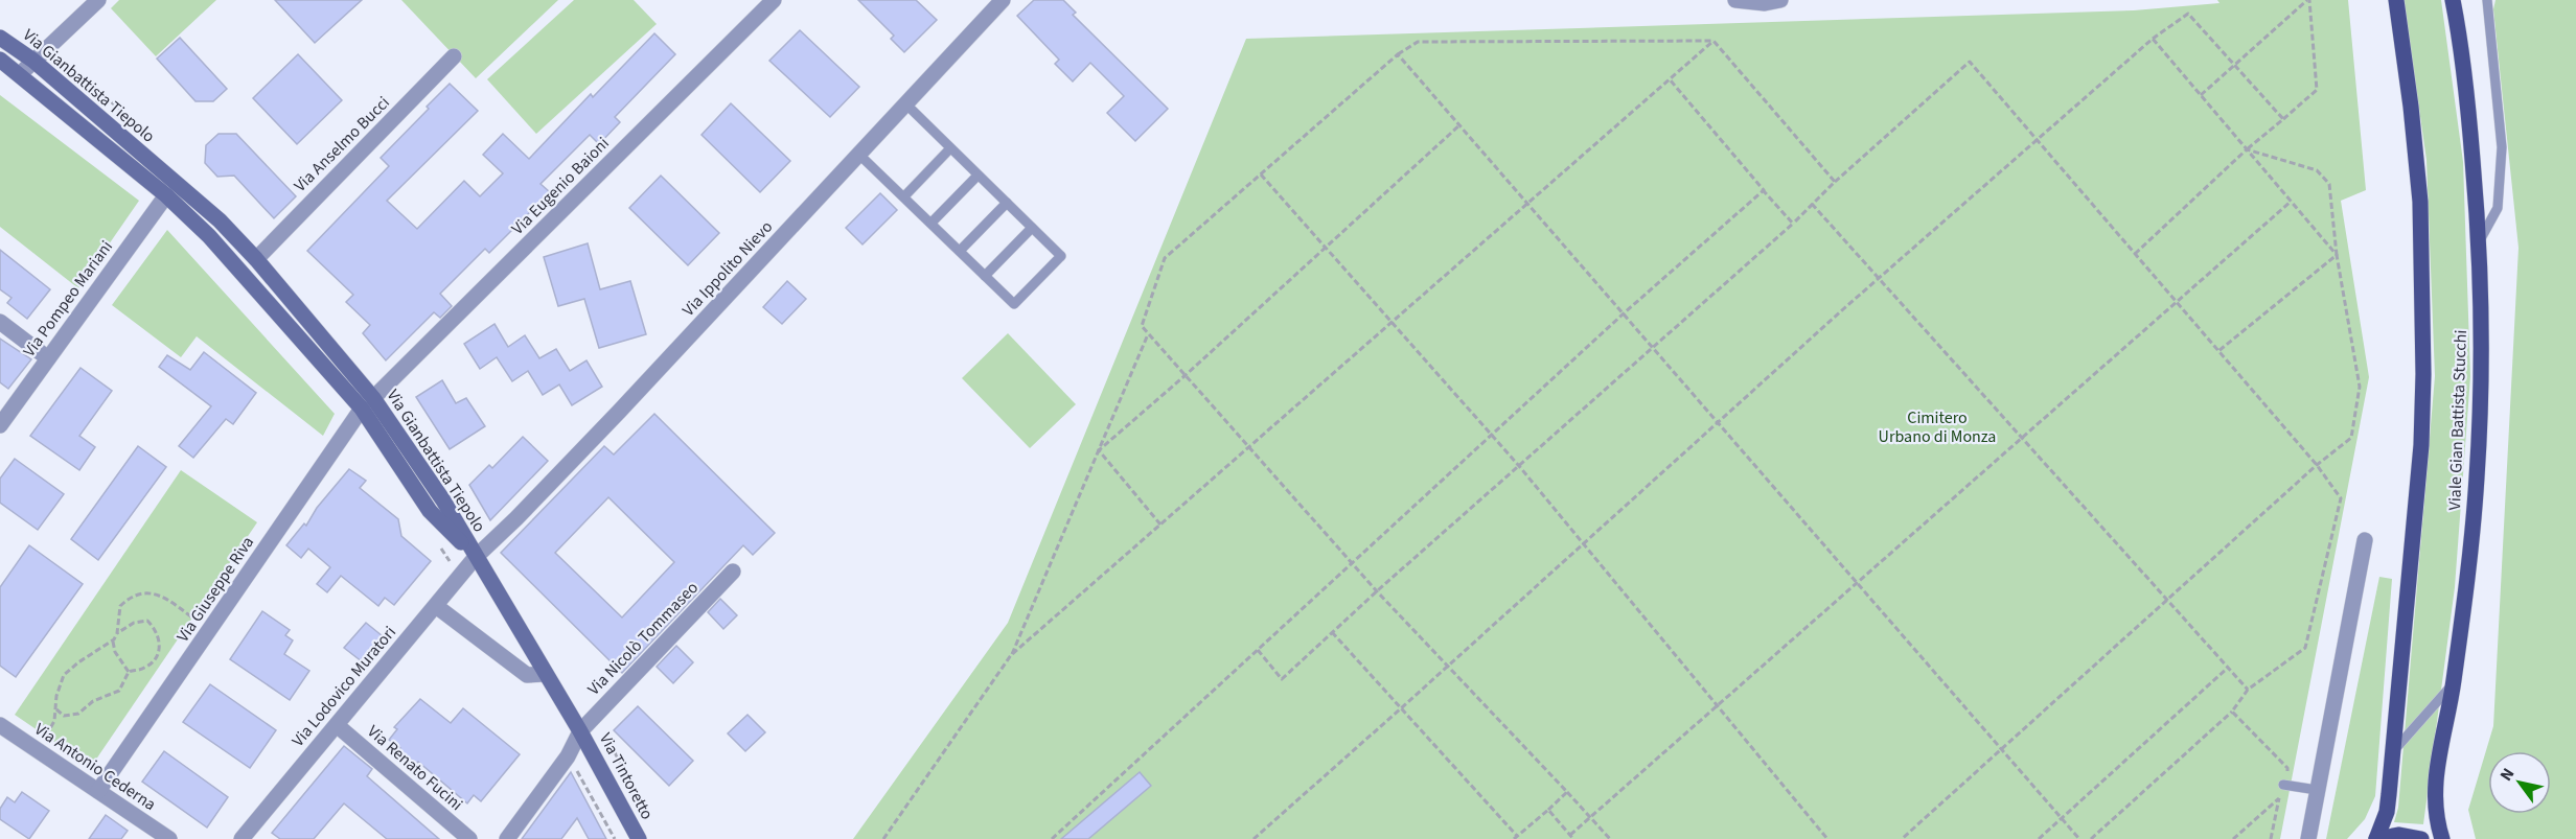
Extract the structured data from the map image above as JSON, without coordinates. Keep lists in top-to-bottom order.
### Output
{
  "streets": {
    "main road": ["Viale Gian Battista Stucchi"],
    "street": [
      "Via Gianbattista Tiepolo",
      "Via Anselmo Bucci",
      "Via Eugenio Baioni",
      "Via Ippolito Nievo",
      "Via Pompeo Mariani",
      "Via Giuseppe Riva",
      "Via Nicolò Tommaseo",
      "Via Lodovico Muratori",
      "Via Antonio Cederna",
      "Via Renato Fucini",
      "Via Tintoretto"
    ]
  },
  "crossings": [
    ["Via Gianbattista Tiepolo", "Via Anselmo Bucci"],
    ["Via Gianbattista Tiepolo", "Via Eugenio Baioni"],
    ["Via Gianbattista Tiepolo", "Via Ippolito Nievo"],
    ["Via Gianbattista Tiepolo", "Via Pompeo Mariani"],
    ["Via Gianbattista Tiepolo", "Via Giuseppe Riva"],
    ["Via Gianbattista Tiepolo", "Via Lodovico Muratori"],
    ["Via Gianbattista Tiepolo", "Via Tintoretto"],
    ["Via Eugenio Baioni", "Via Giuseppe Riva"],
    ["Via Ippolito Nievo", "Via Lodovico Muratori"],
    ["Via Giuseppe Riva", "Via Antonio Cederna"],
    ["Via Nicolò Tommaseo", "Via Tintoretto"],
    ["Via Lodovico Muratori", "Via Renato Fucini"]
  ],
  "parks": ["Cimitero Urbano di Monza"],
  "north": "top left"
}
